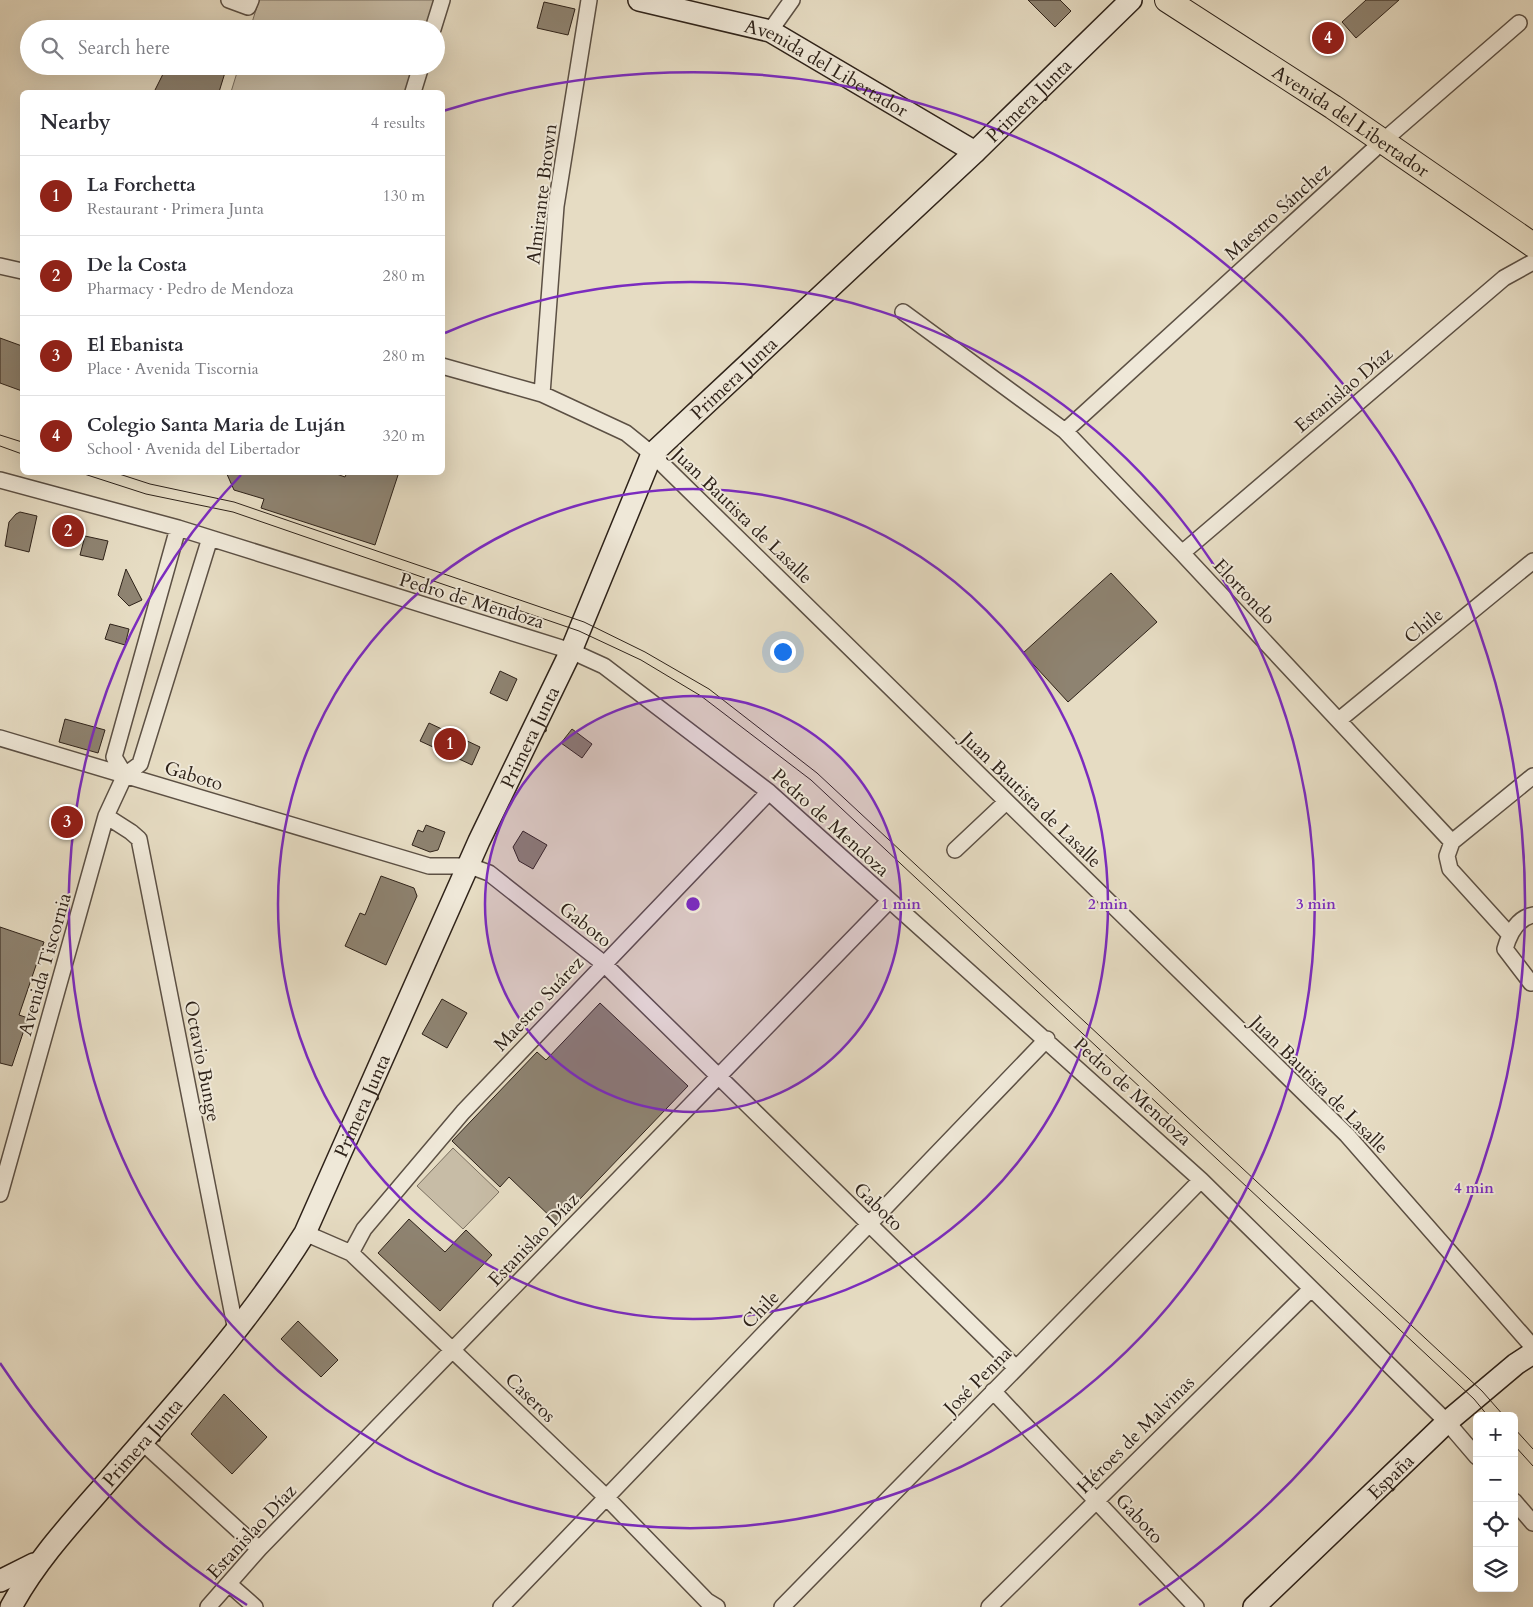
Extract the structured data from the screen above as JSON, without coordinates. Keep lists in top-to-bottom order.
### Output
{
  "streets": {
    "main road": ["Avenida del Libertador"],
    "street": [
      "Primera Junta",
      "Almirante Brown",
      "Maestro Sánchez",
      "Estanislao Díaz",
      "Juan Bautista de Lasalle",
      "Elortondo",
      "Pedro de Mendoza",
      "Chile",
      "Gaboto",
      "Avenida Tiscornia",
      "Maestro Suárez",
      "Octavio Bunge",
      "José Penna",
      "Caseros",
      "Héroes de Malvinas",
      "España"
    ]
  },
  "crossings": [
    ["Avenida del Libertador", "Primera Junta"],
    ["Avenida del Libertador", "Maestro Sánchez"],
    ["Primera Junta", "Juan Bautista de Lasalle"],
    ["Primera Junta", "Pedro de Mendoza"],
    ["Primera Junta", "Gaboto"],
    ["Primera Junta", "Octavio Bunge"],
    ["Primera Junta", "Caseros"],
    ["Almirante Brown", "Juan Bautista de Lasalle"],
    ["Maestro Sánchez", "Elortondo"],
    ["Estanislao Díaz", "Elortondo"],
    ["Estanislao Díaz", "Pedro de Mendoza"],
    ["Estanislao Díaz", "Gaboto"],
    ["Estanislao Díaz", "Caseros"],
    ["Elortondo", "Chile"],
    ["Pedro de Mendoza", "Chile"],
    ["Pedro de Mendoza", "Avenida Tiscornia"],
    ["Pedro de Mendoza", "Maestro Suárez"],
    ["Pedro de Mendoza", "José Penna"],
    ["Pedro de Mendoza", "Héroes de Malvinas"],
    ["Pedro de Mendoza", "España"],
    ["Chile", "Gaboto"],
    ["Chile", "Caseros"],
    ["Gaboto", "Avenida Tiscornia"],
    ["Gaboto", "Maestro Suárez"],
    ["Gaboto", "José Penna"],
    ["Gaboto", "Héroes de Malvinas"],
    ["Avenida Tiscornia", "Octavio Bunge"],
    ["Maestro Suárez", "Caseros"]
  ],
  "page": {
    "pins": [
      "4",
      "2",
      "1",
      "3"
    ],
    "search": "Search here",
    "heading": ["Nearby", "4 results"],
    "list": [
      {
        "mark": "1",
        "name": "La Forchetta",
        "note": "Restaurant · Primera Junta",
        "value": "130 m"
      },
      {
        "mark": "2",
        "name": "De la Costa",
        "note": "Pharmacy · Pedro de Mendoza",
        "value": "280 m"
      },
      {
        "mark": "3",
        "name": "El Ebanista",
        "note": "Place · Avenida Tiscornia",
        "value": "280 m"
      },
      {
        "mark": "4",
        "name": "Colegio Santa Maria de Luján",
        "note": "School · Avenida del Libertador",
        "value": "320 m"
      }
    ],
    "map_buttons": ["+", "−"]
  },
  "rings": [
    "1 min",
    "2 min",
    "3 min",
    "4 min"
  ]
}
